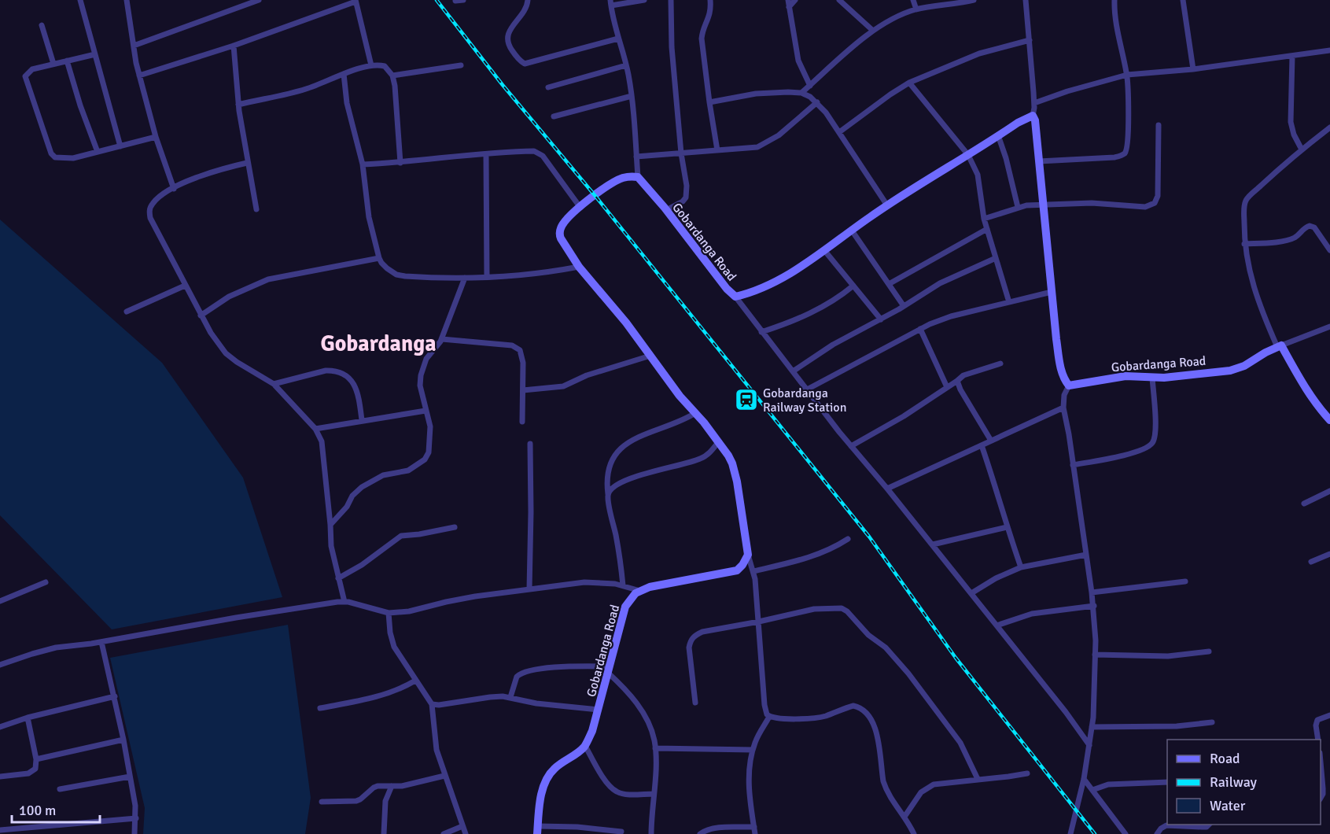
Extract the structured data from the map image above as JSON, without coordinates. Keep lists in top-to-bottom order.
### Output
{
  "streets": {
    "main road": ["Gobardanga Road"]
  },
  "districts": ["Gobardanga"],
  "places": {
    "station": ["Gobardanga Railway Station"]
  },
  "legend": ["Road", "Railway", "Water"],
  "scale_bar": "100 m"
}
